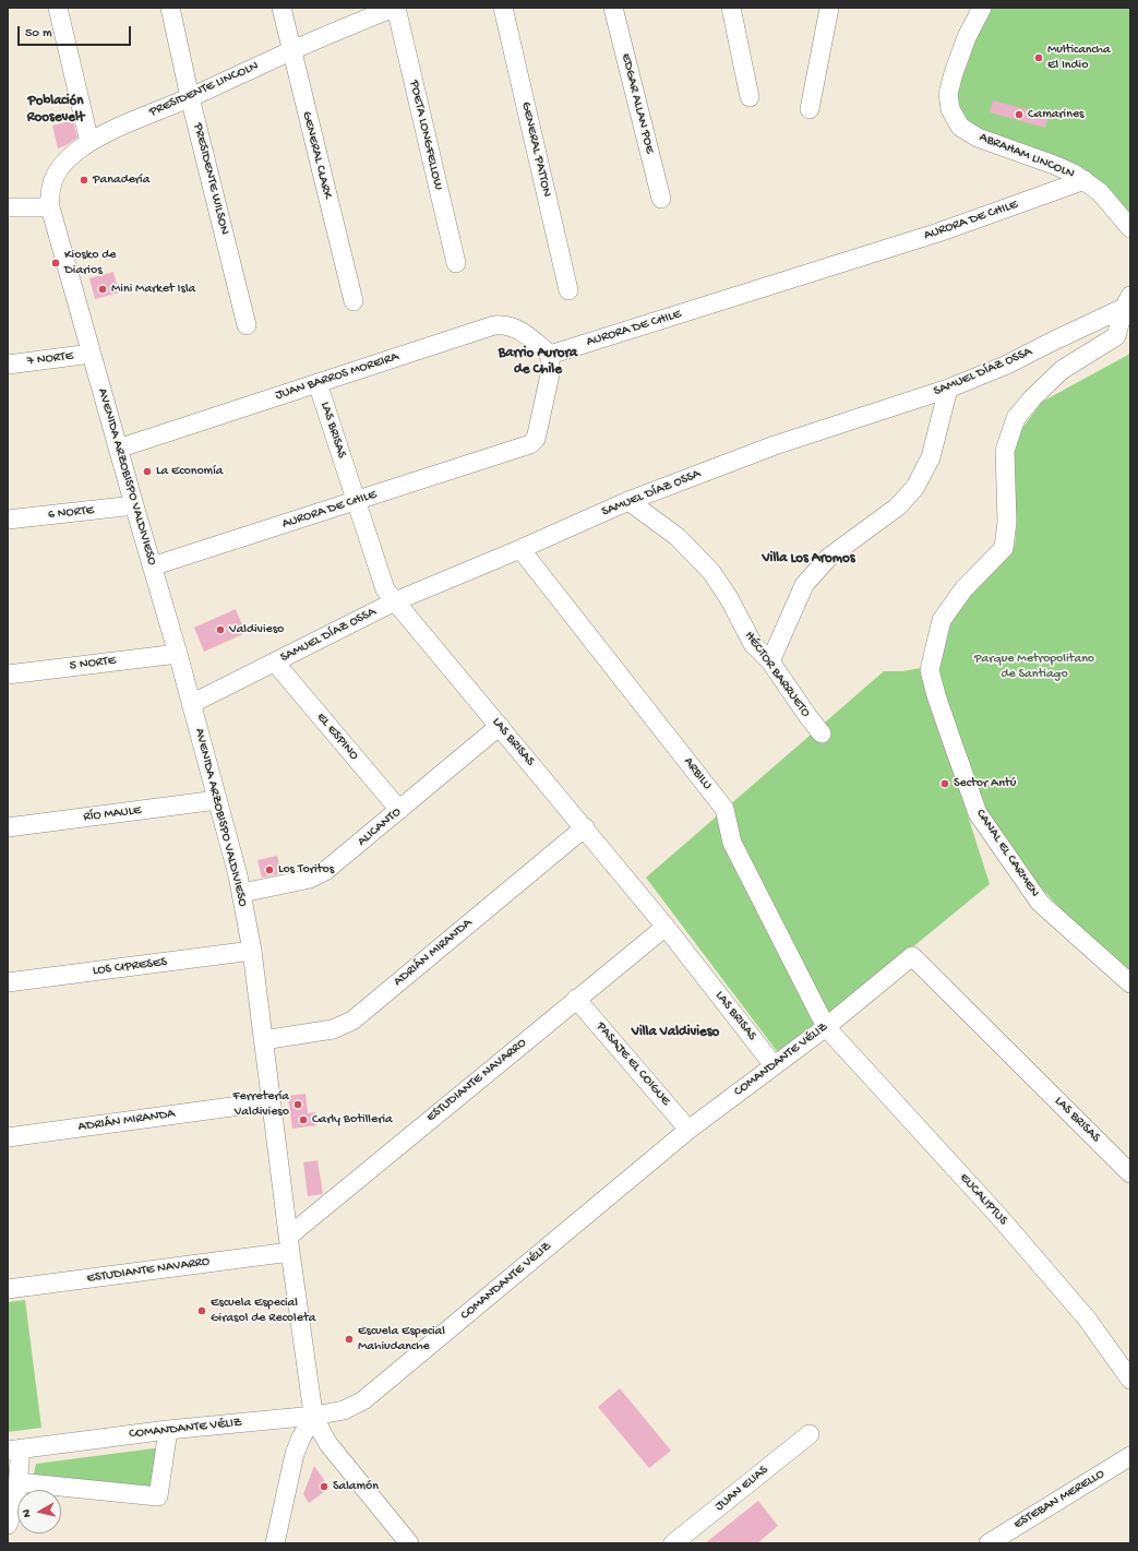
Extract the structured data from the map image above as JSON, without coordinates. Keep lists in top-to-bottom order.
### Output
{
  "streets": {
    "street": [
      "PRESIDENTE LINCOLN",
      "EDGAR ALLAN POE",
      "POETA LONGFELLOW",
      "GENERAL PATTON",
      "GENERAL CLARK",
      "ABRAHAM LINCOLN",
      "PRESIDENTE WILSON",
      "AURORA DE CHILE",
      "7 NORTE",
      "SAMUEL DÍAZ OSSA",
      "JUAN BARROS MOREIRA",
      "LAS BRISAS",
      "AVENIDA ARZOBISPO VALDIVIESO",
      "6 NORTE",
      "5 NORTE",
      "HÉCTOR BARRUETO",
      "EL ESPINO",
      "ARBILU",
      "RÍO MAULE",
      "ALICANTO",
      "CANAL EL CARMEN",
      "ADRIÁN MIRANDA",
      "LOS CIPRESES",
      "COMANDANTE VÉLIZ",
      "PASAJE EL COIGUE",
      "ESTUDIANTE NAVARRO",
      "EUCALIPTUS",
      "JUAN ELIAS",
      "ESTEBAN MERELLO"
    ]
  },
  "crossings": [
    ["PRESIDENTE LINCOLN", "POETA LONGFELLOW"],
    ["PRESIDENTE LINCOLN", "GENERAL CLARK"],
    ["PRESIDENTE LINCOLN", "PRESIDENTE WILSON"],
    ["PRESIDENTE LINCOLN", "AVENIDA ARZOBISPO VALDIVIESO"],
    ["ABRAHAM LINCOLN", "AURORA DE CHILE"],
    ["AURORA DE CHILE", "JUAN BARROS MOREIRA"],
    ["AURORA DE CHILE", "LAS BRISAS"],
    ["AURORA DE CHILE", "AVENIDA ARZOBISPO VALDIVIESO"],
    ["7 NORTE", "AVENIDA ARZOBISPO VALDIVIESO"],
    ["SAMUEL DÍAZ OSSA", "LAS BRISAS"],
    ["SAMUEL DÍAZ OSSA", "AVENIDA ARZOBISPO VALDIVIESO"],
    ["SAMUEL DÍAZ OSSA", "HÉCTOR BARRUETO"],
    ["SAMUEL DÍAZ OSSA", "EL ESPINO"],
    ["SAMUEL DÍAZ OSSA", "ARBILU"],
    ["SAMUEL DÍAZ OSSA", "CANAL EL CARMEN"],
    ["JUAN BARROS MOREIRA", "LAS BRISAS"],
    ["JUAN BARROS MOREIRA", "AVENIDA ARZOBISPO VALDIVIESO"],
    ["LAS BRISAS", "ALICANTO"],
    ["LAS BRISAS", "ADRIÁN MIRANDA"],
    ["LAS BRISAS", "COMANDANTE VÉLIZ"],
    ["LAS BRISAS", "ESTUDIANTE NAVARRO"],
    ["AVENIDA ARZOBISPO VALDIVIESO", "6 NORTE"],
    ["AVENIDA ARZOBISPO VALDIVIESO", "5 NORTE"],
    ["AVENIDA ARZOBISPO VALDIVIESO", "RÍO MAULE"],
    ["AVENIDA ARZOBISPO VALDIVIESO", "ALICANTO"],
    ["AVENIDA ARZOBISPO VALDIVIESO", "ADRIÁN MIRANDA"],
    ["AVENIDA ARZOBISPO VALDIVIESO", "LOS CIPRESES"],
    ["AVENIDA ARZOBISPO VALDIVIESO", "COMANDANTE VÉLIZ"],
    ["AVENIDA ARZOBISPO VALDIVIESO", "ESTUDIANTE NAVARRO"],
    ["EL ESPINO", "ALICANTO"],
    ["ARBILU", "COMANDANTE VÉLIZ"],
    ["ARBILU", "EUCALIPTUS"],
    ["COMANDANTE VÉLIZ", "PASAJE EL COIGUE"],
    ["COMANDANTE VÉLIZ", "EUCALIPTUS"],
    ["PASAJE EL COIGUE", "ESTUDIANTE NAVARRO"]
  ],
  "districts": [
    "Población Roosevelt",
    "Barrio Aurora de Chile",
    "Villa Los Aromos",
    "Villa Valdivieso"
  ],
  "parks": ["Parque Metropolitano de Santiago"],
  "places": [
    "Multicancha El Indio",
    "Camarines",
    "Panadería",
    "Kiosko de Diarios",
    "Mini Market Isla",
    "La Economía",
    "Valdivieso",
    "Sector Antú",
    "Los Toritos",
    "Ferretería Valdivieso",
    "Carly Botilleria",
    "Escuela Especial Girasol de Recoleta",
    "Escuela Especial Mahiudanche",
    "Salamón"
  ],
  "scale_bar": "50 m",
  "north": "left"
}
